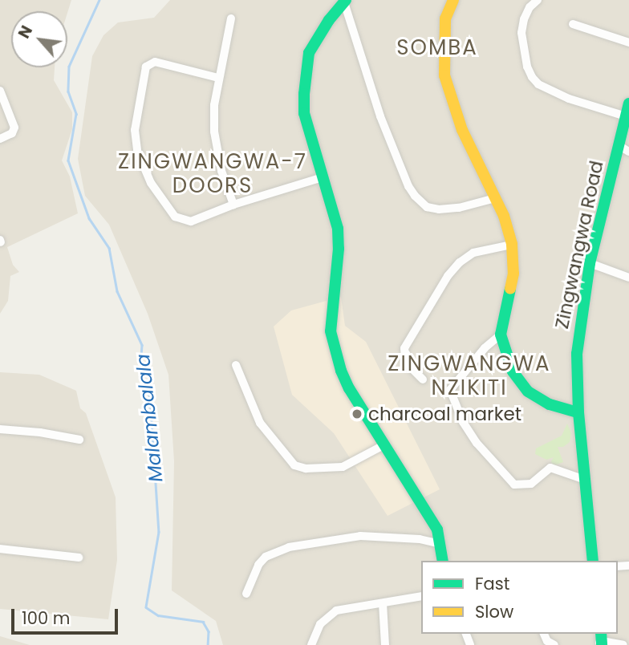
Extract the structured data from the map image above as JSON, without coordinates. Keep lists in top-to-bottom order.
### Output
{
  "streets": {
    "street": ["Zingwangwa Road"]
  },
  "districts": ["SOMBA", "ZINGWANGWA-7 DOORS", "ZINGWANGWA NZIKITI"],
  "water": ["Malambalala"],
  "places": ["charcoal market"],
  "legend": ["Fast", "Slow"],
  "scale_bar": "100 m",
  "north": "top left"
}
